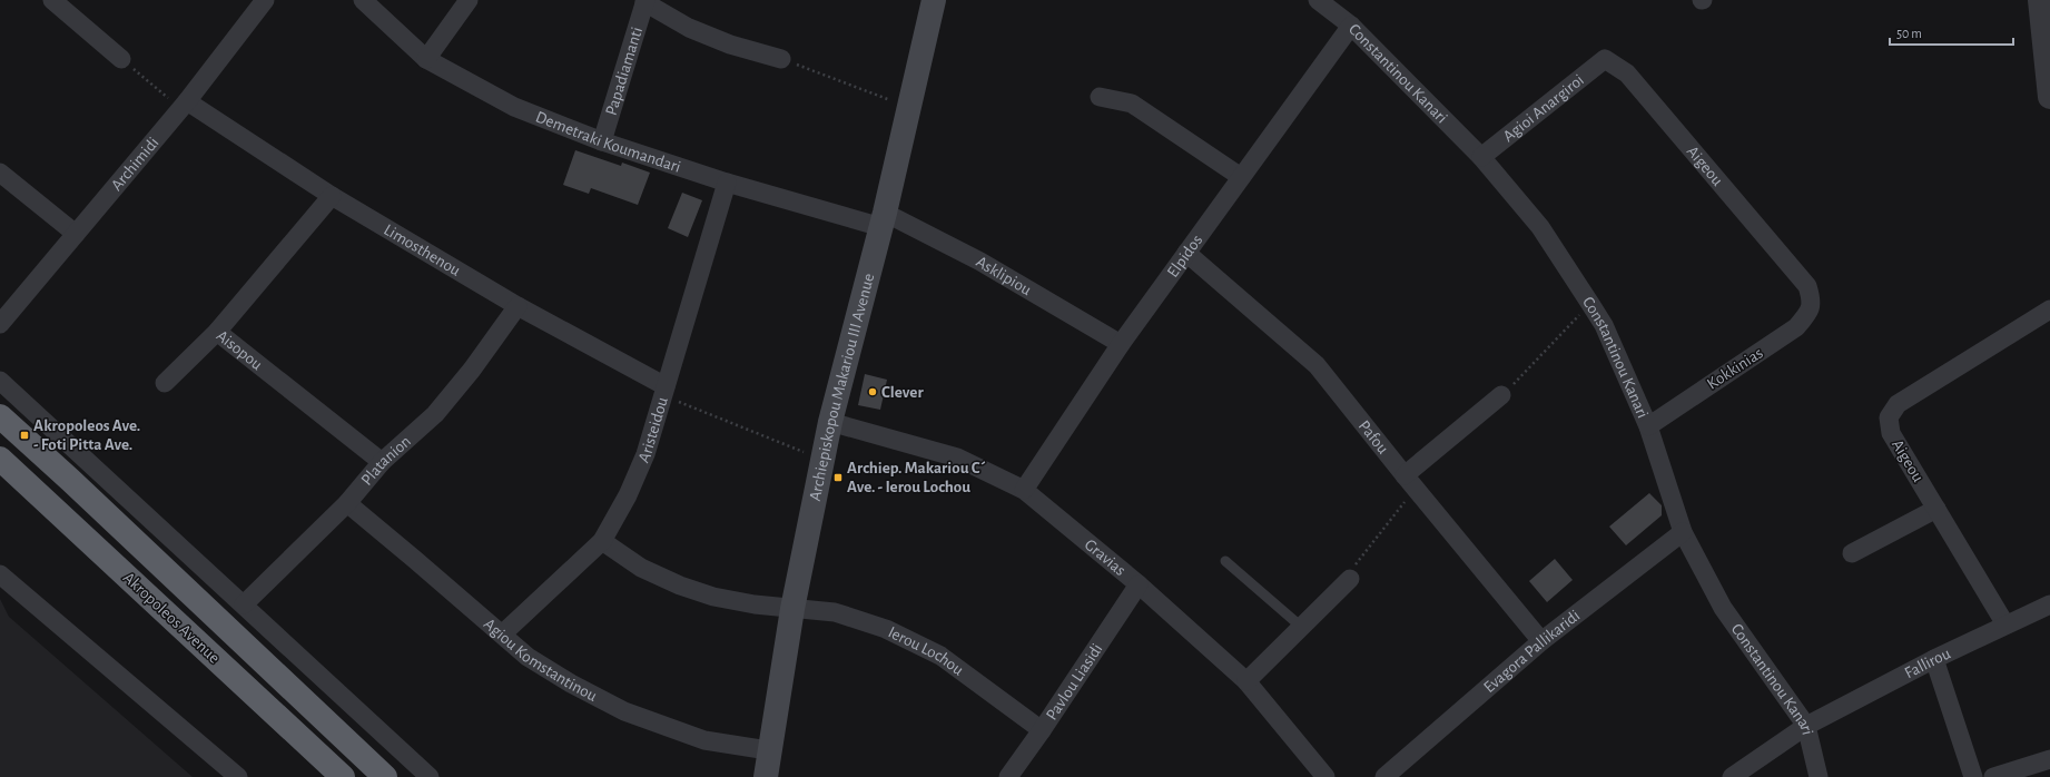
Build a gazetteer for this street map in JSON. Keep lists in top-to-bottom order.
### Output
{
  "streets": {
    "highway": ["Akropoleos Avenue"],
    "main road": ["Archiepiskopou Makariou III Avenue"],
    "street": [
      "Papadiamanti",
      "Constantinou Kanari",
      "Agioi Anargiroi",
      "Demetraki Koumandari",
      "Archimidi",
      "Aigeou",
      "Limosthenou",
      "Elpidos",
      "Asklipiou",
      "Aisopou",
      "Kokkinias",
      "Aristeidou",
      "Pafou",
      "Platanion",
      "Gravias",
      "Evagora Pallikaridi",
      "Ierou Lochou",
      "Agiou Komstantinou",
      "Fallirou",
      "Pavlou Liasidi"
    ]
  },
  "crossings": [
    ["Papadiamanti", "Demetraki Koumandari"],
    ["Constantinou Kanari", "Agioi Anargiroi"],
    ["Constantinou Kanari", "Elpidos"],
    ["Constantinou Kanari", "Kokkinias"],
    ["Constantinou Kanari", "Evagora Pallikaridi"],
    ["Constantinou Kanari", "Fallirou"],
    ["Agioi Anargiroi", "Aigeou"],
    ["Demetraki Koumandari", "Asklipiou"],
    ["Demetraki Koumandari", "Archiepiskopou Makariou III Avenue"],
    ["Demetraki Koumandari", "Aristeidou"],
    ["Archimidi", "Limosthenou"],
    ["Aigeou", "Kokkinias"],
    ["Aigeou", "Fallirou"],
    ["Limosthenou", "Aisopou"],
    ["Limosthenou", "Aristeidou"],
    ["Limosthenou", "Platanion"],
    ["Elpidos", "Asklipiou"],
    ["Elpidos", "Pafou"],
    ["Elpidos", "Gravias"],
    ["Asklipiou", "Archiepiskopou Makariou III Avenue"],
    ["Aisopou", "Platanion"],
    ["Archiepiskopou Makariou III Avenue", "Gravias"],
    ["Archiepiskopou Makariou III Avenue", "Ierou Lochou"],
    ["Archiepiskopou Makariou III Avenue", "Agiou Komstantinou"],
    ["Aristeidou", "Ierou Lochou"],
    ["Aristeidou", "Agiou Komstantinou"],
    ["Pafou", "Evagora Pallikaridi"],
    ["Platanion", "Agiou Komstantinou"],
    ["Gravias", "Pavlou Liasidi"],
    ["Ierou Lochou", "Pavlou Liasidi"]
  ],
  "places": {
    "other": ["Clever"],
    "transit": ["Akropoleos Ave. - Foti Pitta Ave.", "Archiep. Makariou C´ Ave. - Ierou Lochou"]
  },
  "scale_bar": "50 m"
}
